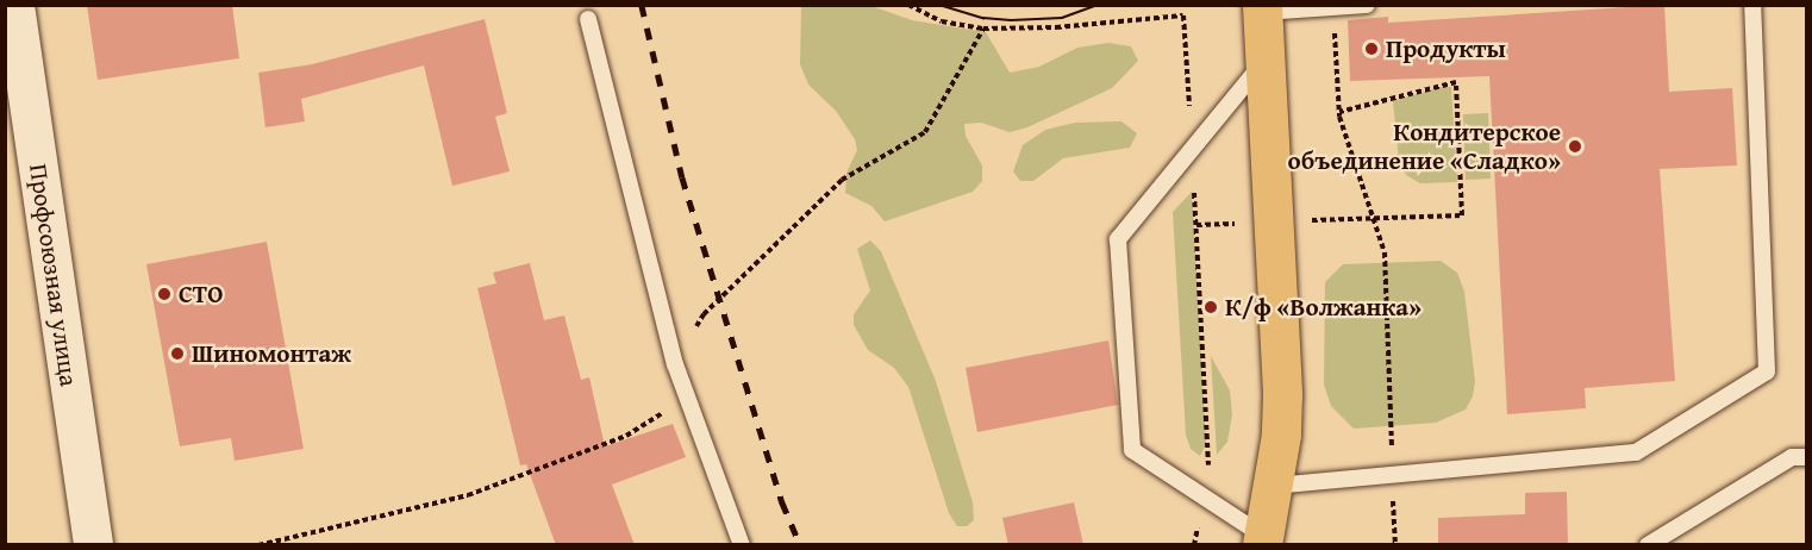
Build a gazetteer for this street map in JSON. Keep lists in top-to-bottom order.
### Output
{
  "streets": {
    "street": ["Профсоюзная улица"]
  },
  "places": [
    "Продукты",
    "Кондитерское объединение «Сладко»",
    "СТО",
    "К/ф «Волжанка»",
    "Шиномонтаж"
  ]
}
